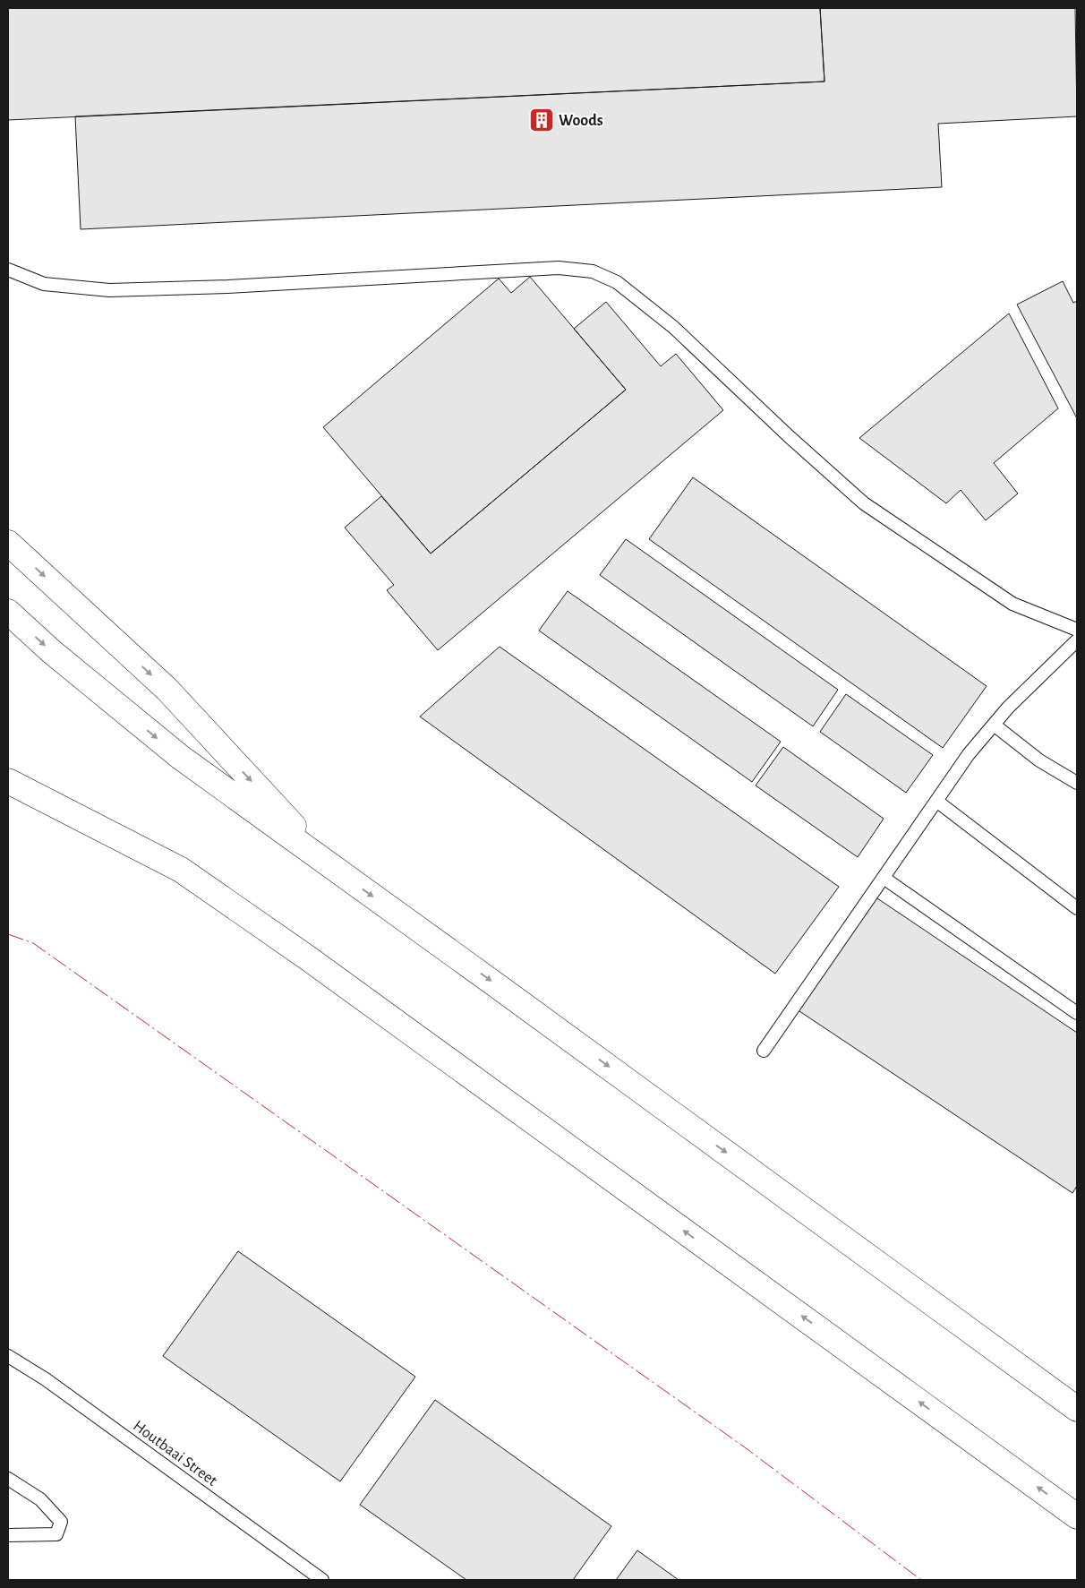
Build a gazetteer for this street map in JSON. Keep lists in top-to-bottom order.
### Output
{
  "streets": {
    "lane": ["Houtbaai Street"]
  },
  "places": {
    "building": ["Woods"]
  }
}
